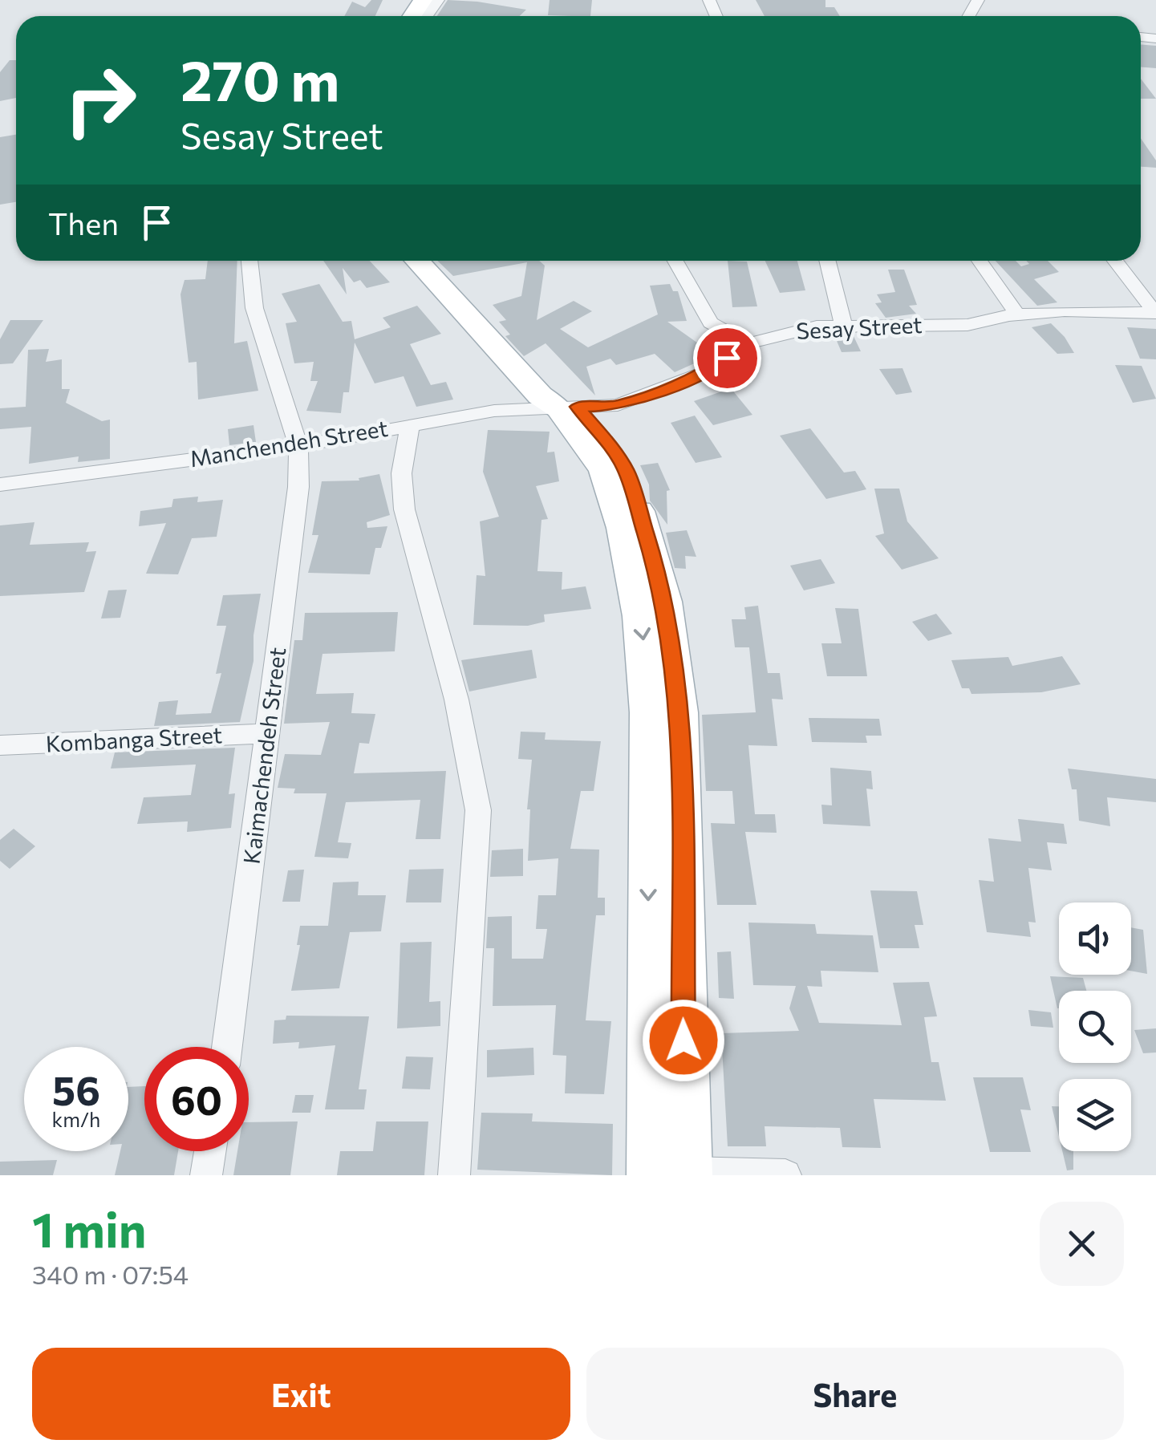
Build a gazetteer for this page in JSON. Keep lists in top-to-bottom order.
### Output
{
  "streets": {
    "street": [
      "Sesay Street",
      "Manchendeh Street",
      "Kombanga Street",
      "Kaimachendeh Street"
    ]
  },
  "crossings": [
    ["Sesay Street", "Manchendeh Street"],
    ["Manchendeh Street", "Kaimachendeh Street"],
    ["Kombanga Street", "Kaimachendeh Street"]
  ],
  "page": {
    "turn": ["270 m", "Sesay Street"],
    "then": "Then",
    "speed": "56 km/h",
    "limit": "60",
    "heading": ["1 min", "340 m · 07:54"],
    "buttons": ["Exit", "Share"]
  }
}
